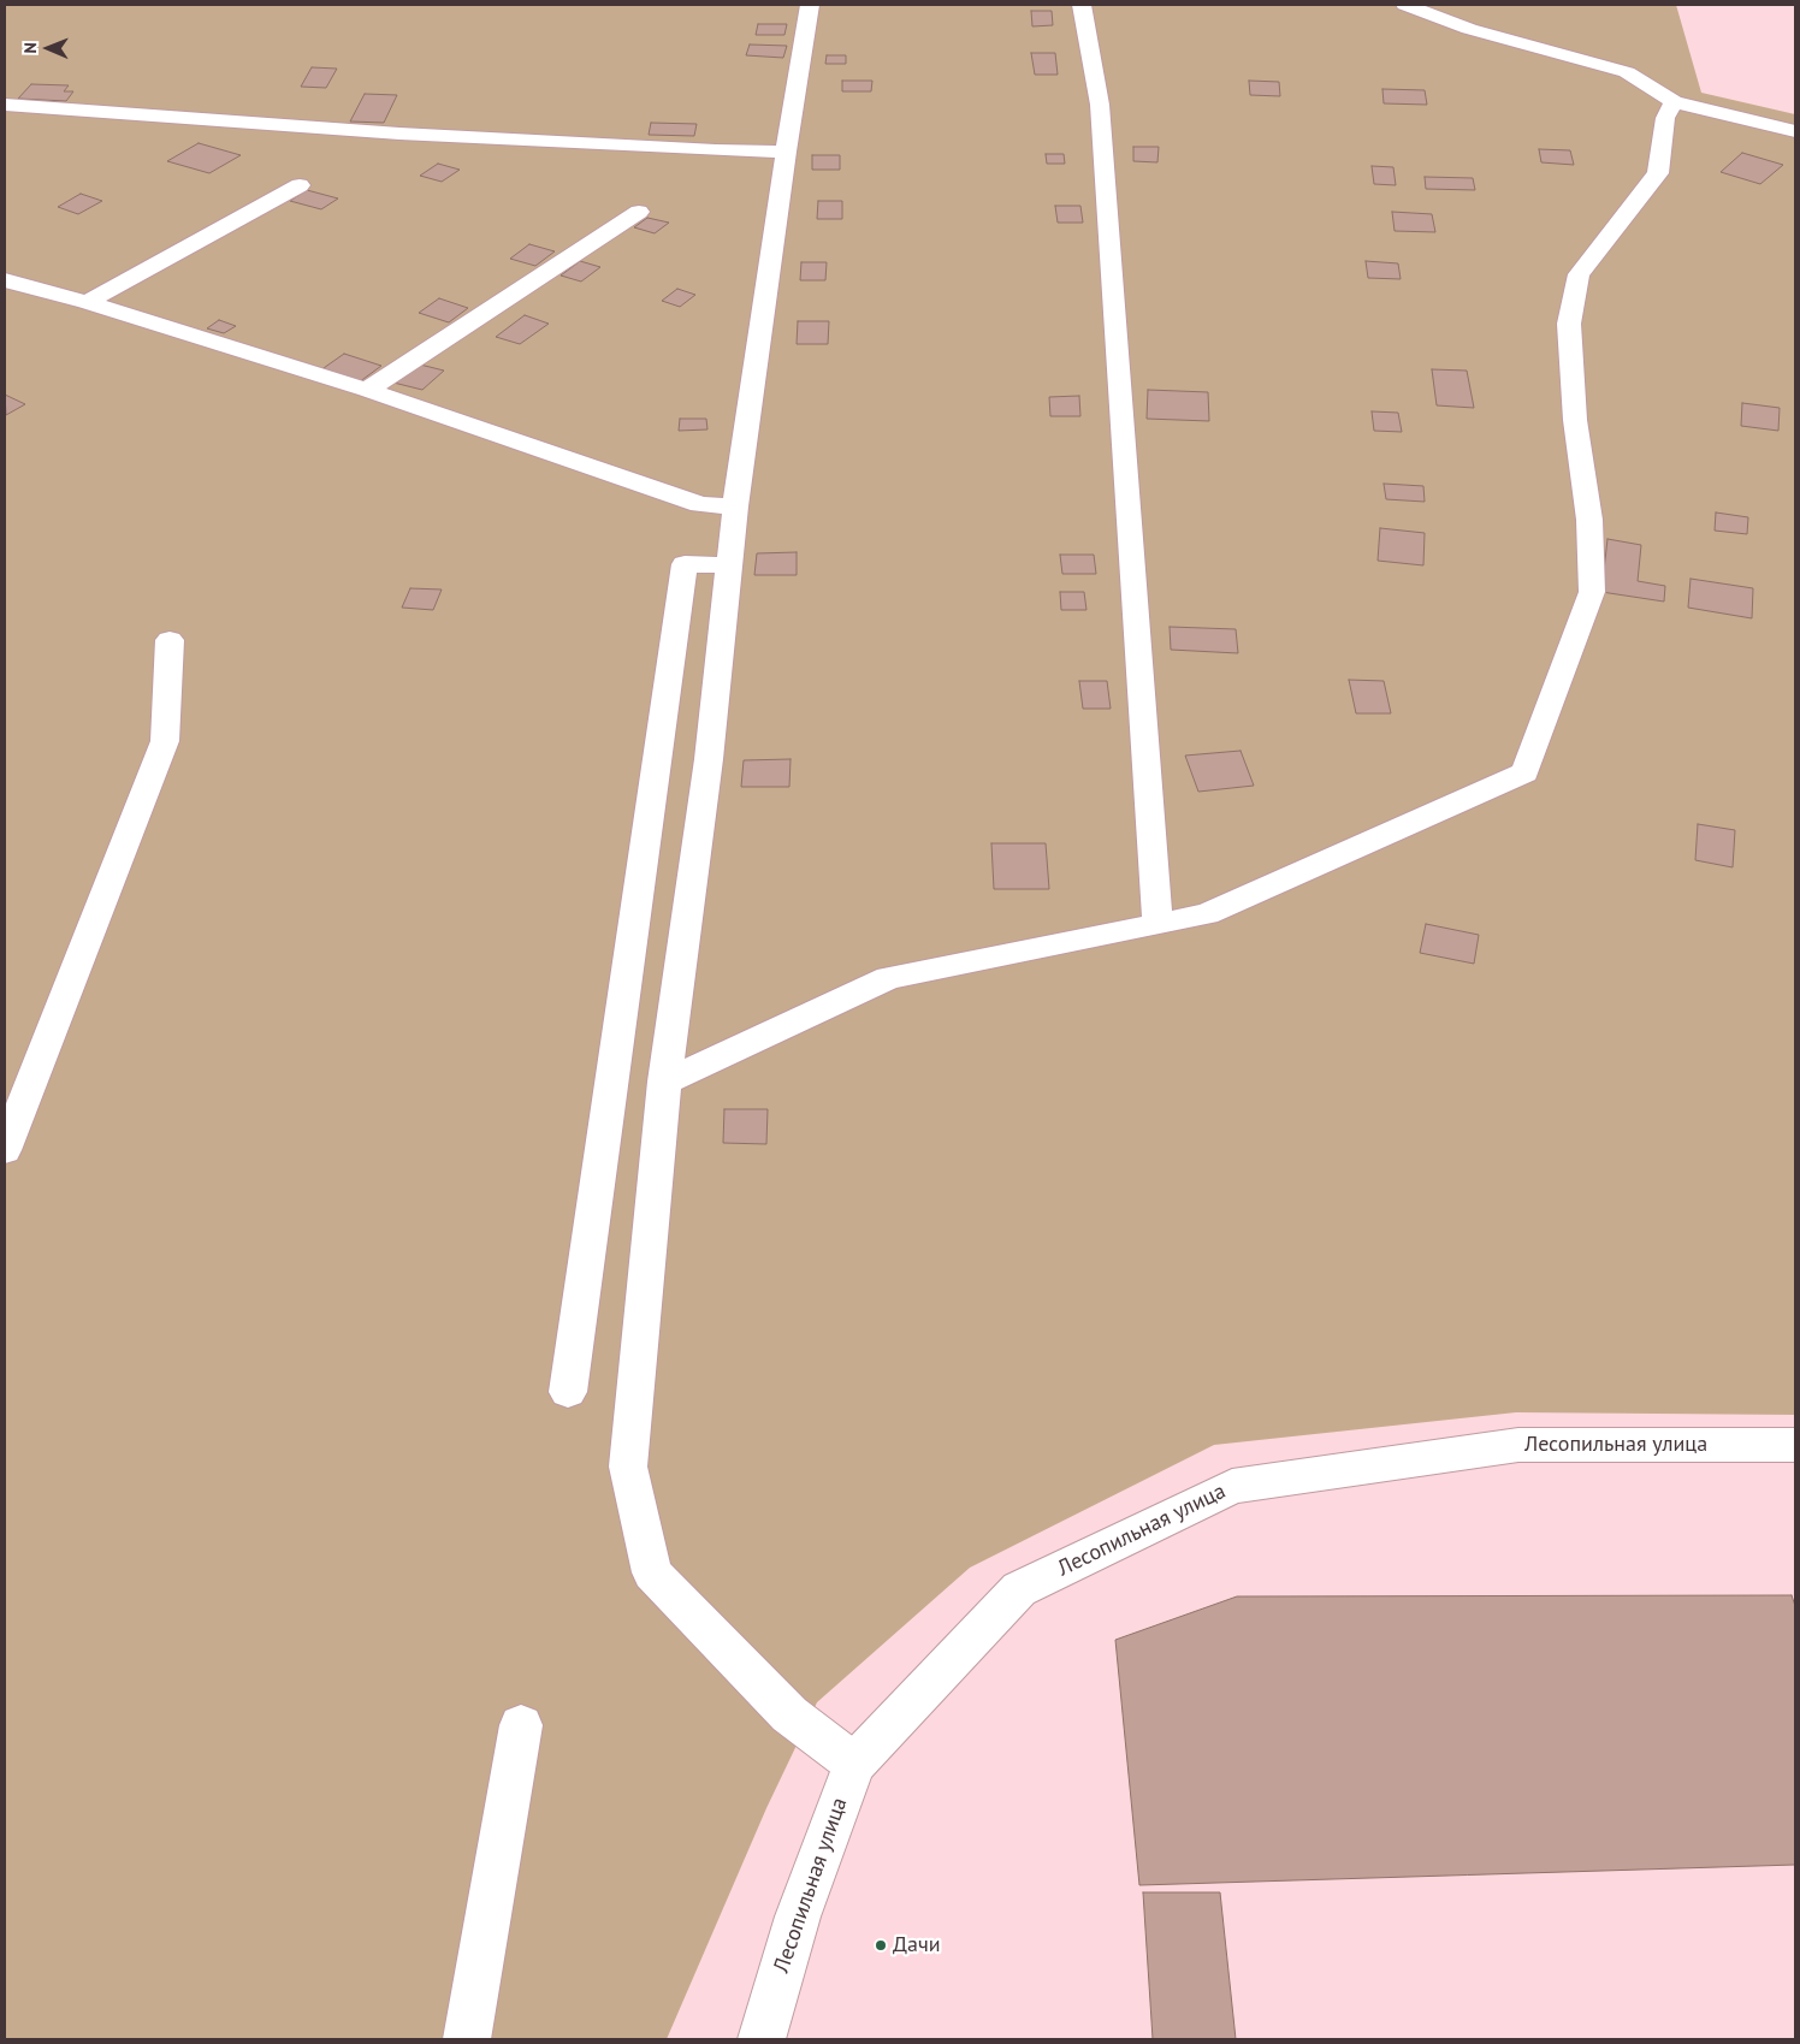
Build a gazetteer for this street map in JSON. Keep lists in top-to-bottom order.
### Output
{
  "streets": {
    "street": ["Лесопильная улица"]
  },
  "places": ["Дачи"],
  "north": "left"
}
